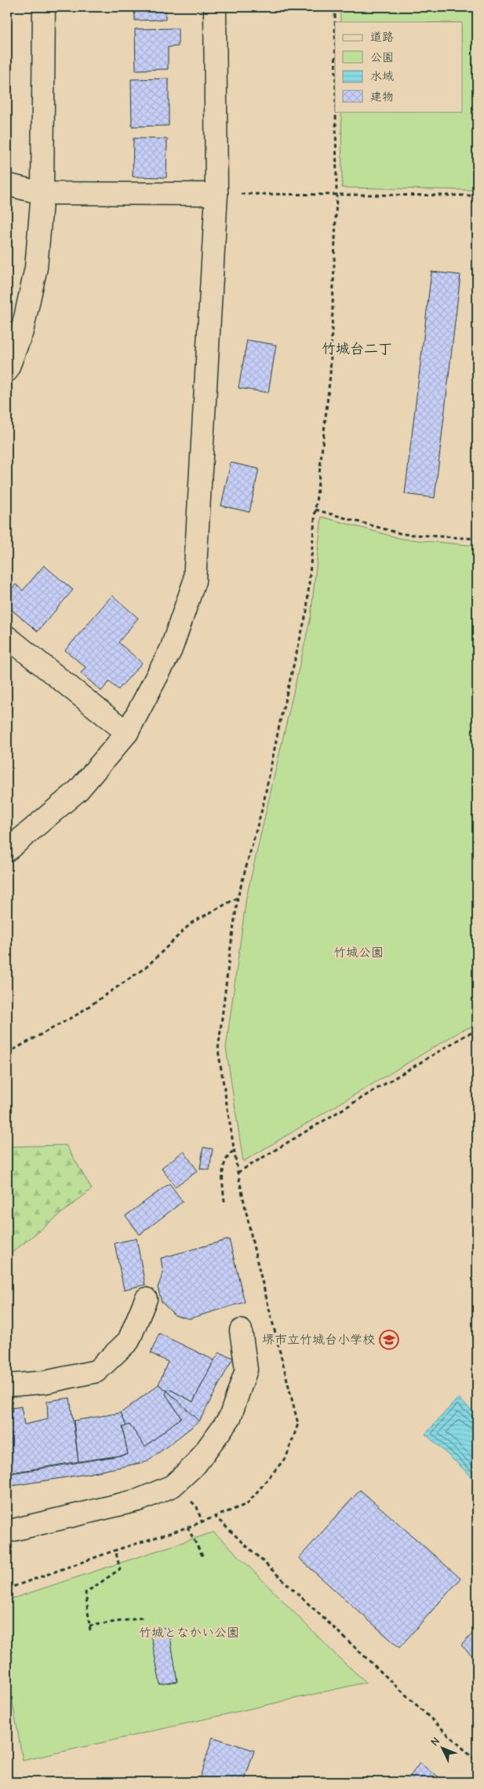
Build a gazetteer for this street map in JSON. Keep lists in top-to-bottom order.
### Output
{
  "districts": ["竹城台二丁"],
  "parks": ["竹城公園", "竹城となかい公園"],
  "places": {
    "school or university": ["堺市立竹城台小学校"]
  },
  "legend": [
    "道路",
    "公園",
    "水域",
    "建物"
  ],
  "north": "top left"
}
